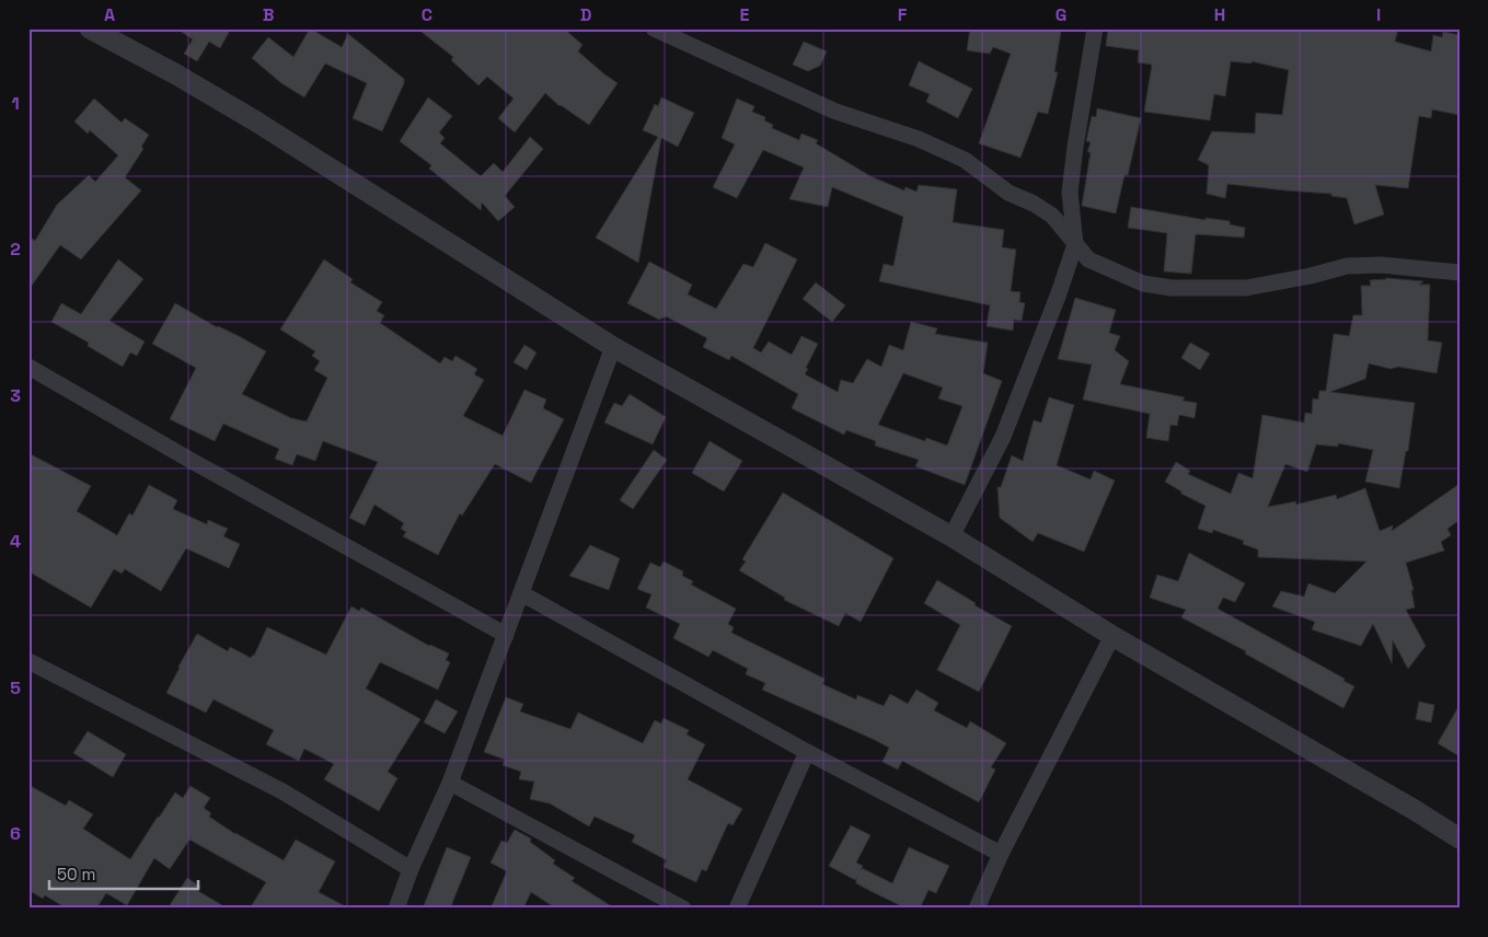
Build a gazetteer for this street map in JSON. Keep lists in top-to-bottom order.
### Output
{
  "scale_bar": "50 m",
  "grid": {
    "columns": [
      "A",
      "B",
      "C",
      "D",
      "E",
      "F",
      "G",
      "H",
      "I"
    ],
    "rows": [
      "1",
      "2",
      "3",
      "4",
      "5",
      "6"
    ]
  }
}
